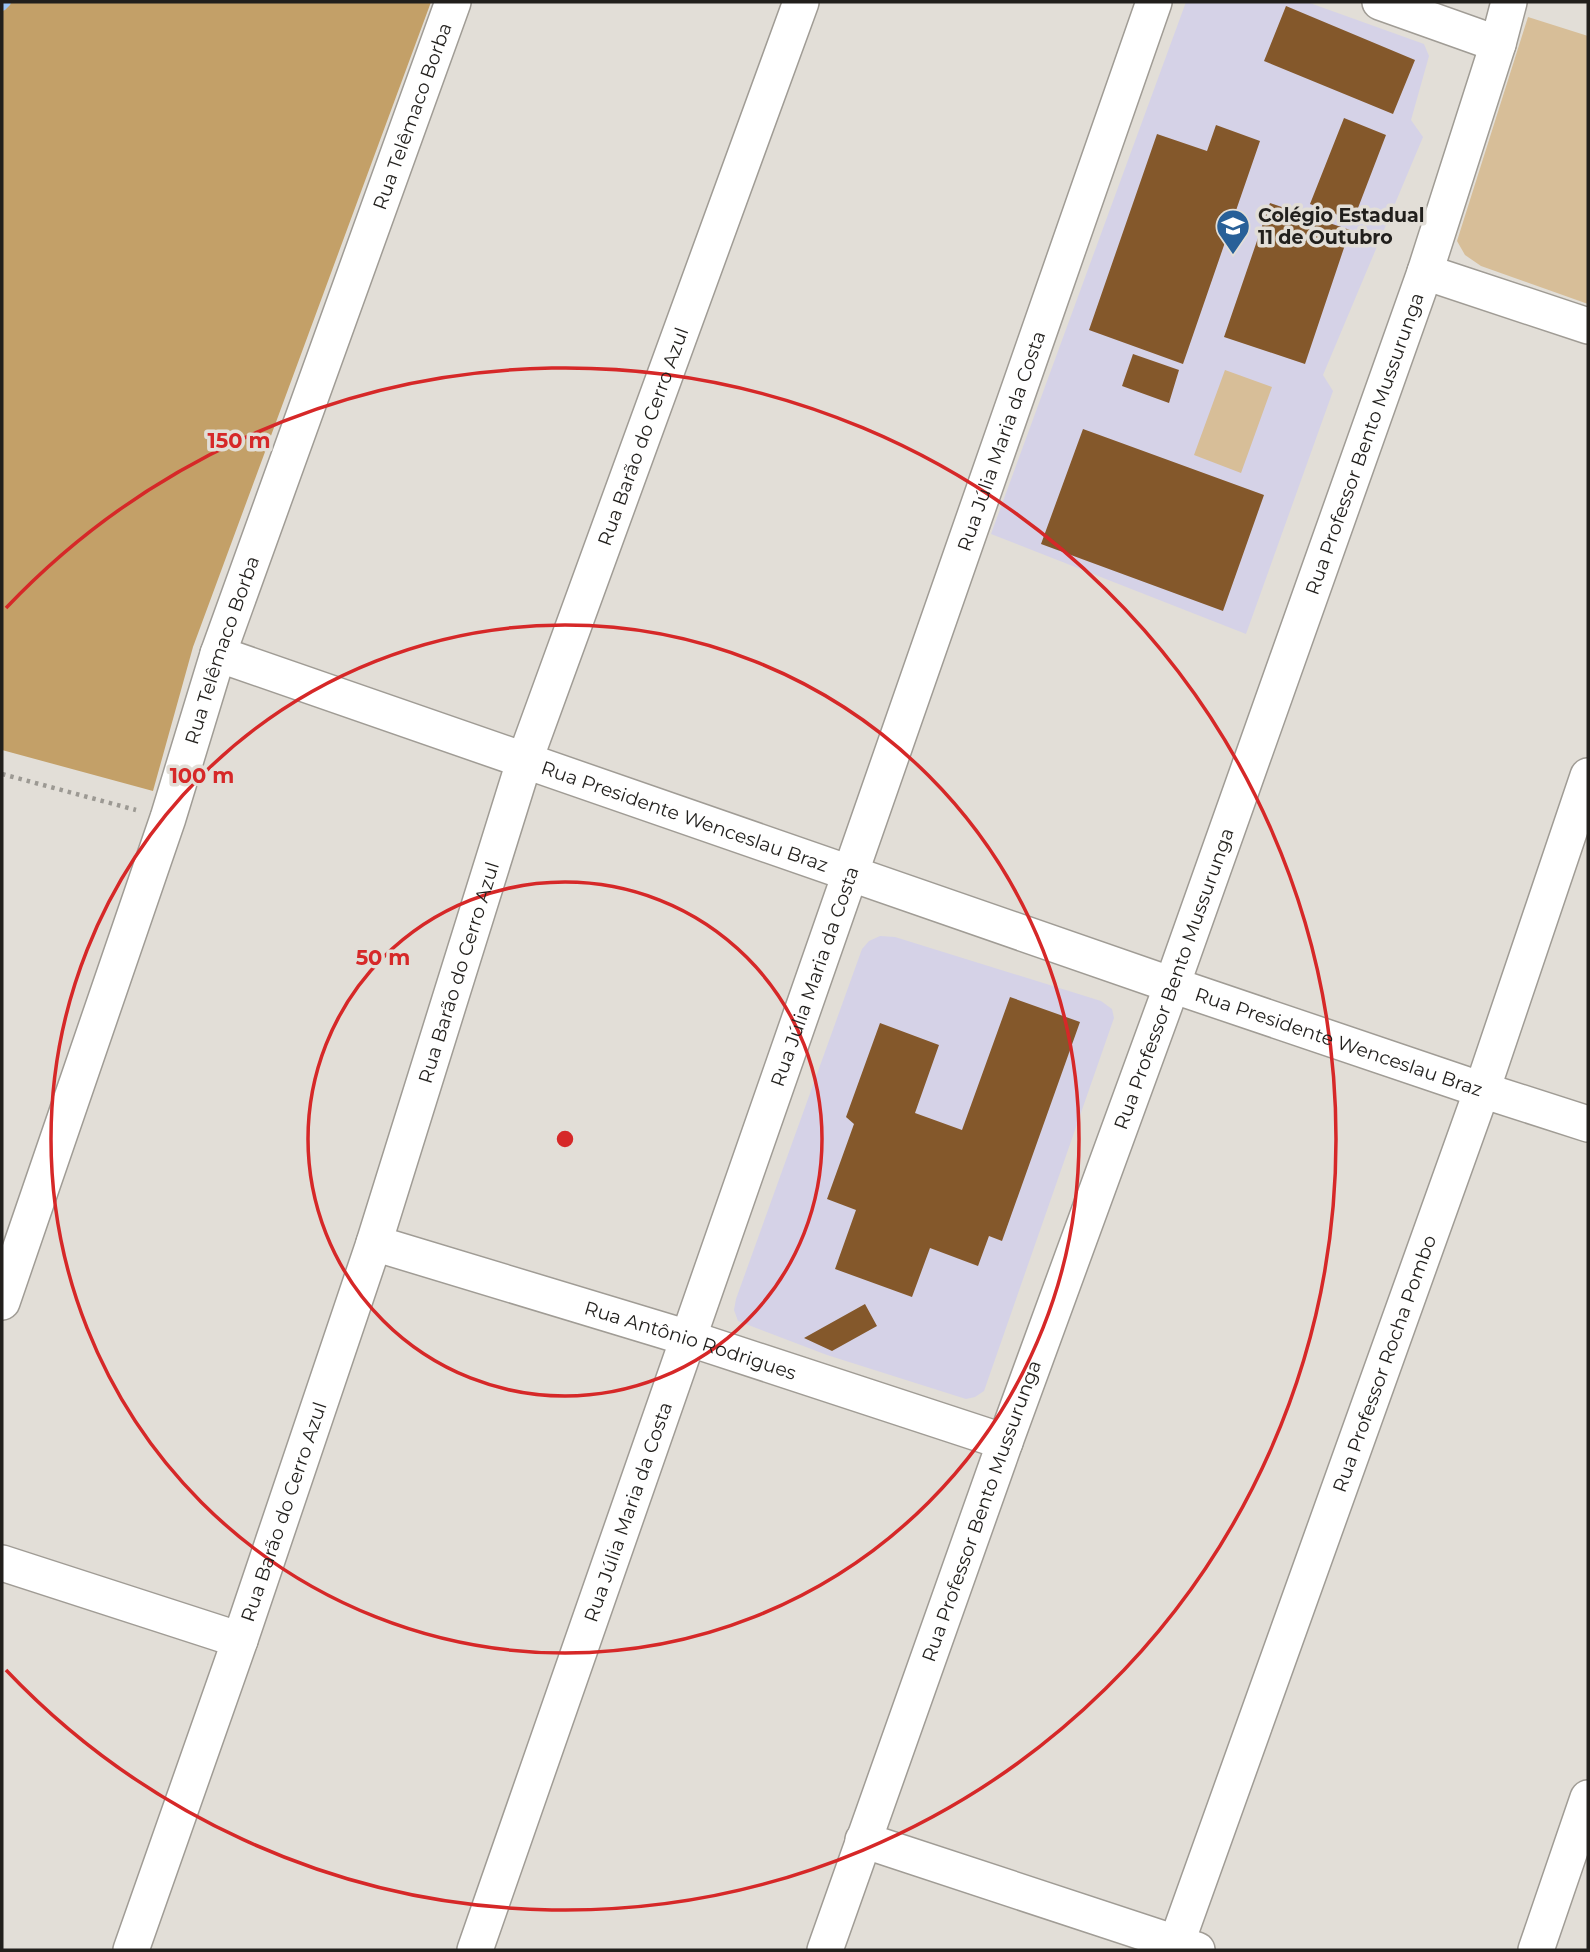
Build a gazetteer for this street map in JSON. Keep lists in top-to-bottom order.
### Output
{
  "streets": {
    "street": [
      "Rua Telêmaco Borba",
      "Rua Barão do Cerro Azul",
      "Rua Júlia Maria da Costa",
      "Rua Professor Bento Mussurunga",
      "Rua Presidente Wenceslau Braz",
      "Rua Antônio Rodrigues",
      "Rua Professor Rocha Pombo"
    ]
  },
  "crossings": [
    ["Rua Telêmaco Borba", "Rua Presidente Wenceslau Braz"],
    ["Rua Barão do Cerro Azul", "Rua Presidente Wenceslau Braz"],
    ["Rua Barão do Cerro Azul", "Rua Antônio Rodrigues"],
    ["Rua Júlia Maria da Costa", "Rua Presidente Wenceslau Braz"],
    ["Rua Júlia Maria da Costa", "Rua Antônio Rodrigues"],
    ["Rua Professor Bento Mussurunga", "Rua Presidente Wenceslau Braz"],
    ["Rua Professor Bento Mussurunga", "Rua Antônio Rodrigues"],
    ["Rua Presidente Wenceslau Braz", "Rua Professor Rocha Pombo"]
  ],
  "places": {
    "school or university": ["Colégio Estadual 11 de Outubro"]
  },
  "rings": ["150 m", "100 m", "50 m"]
}
